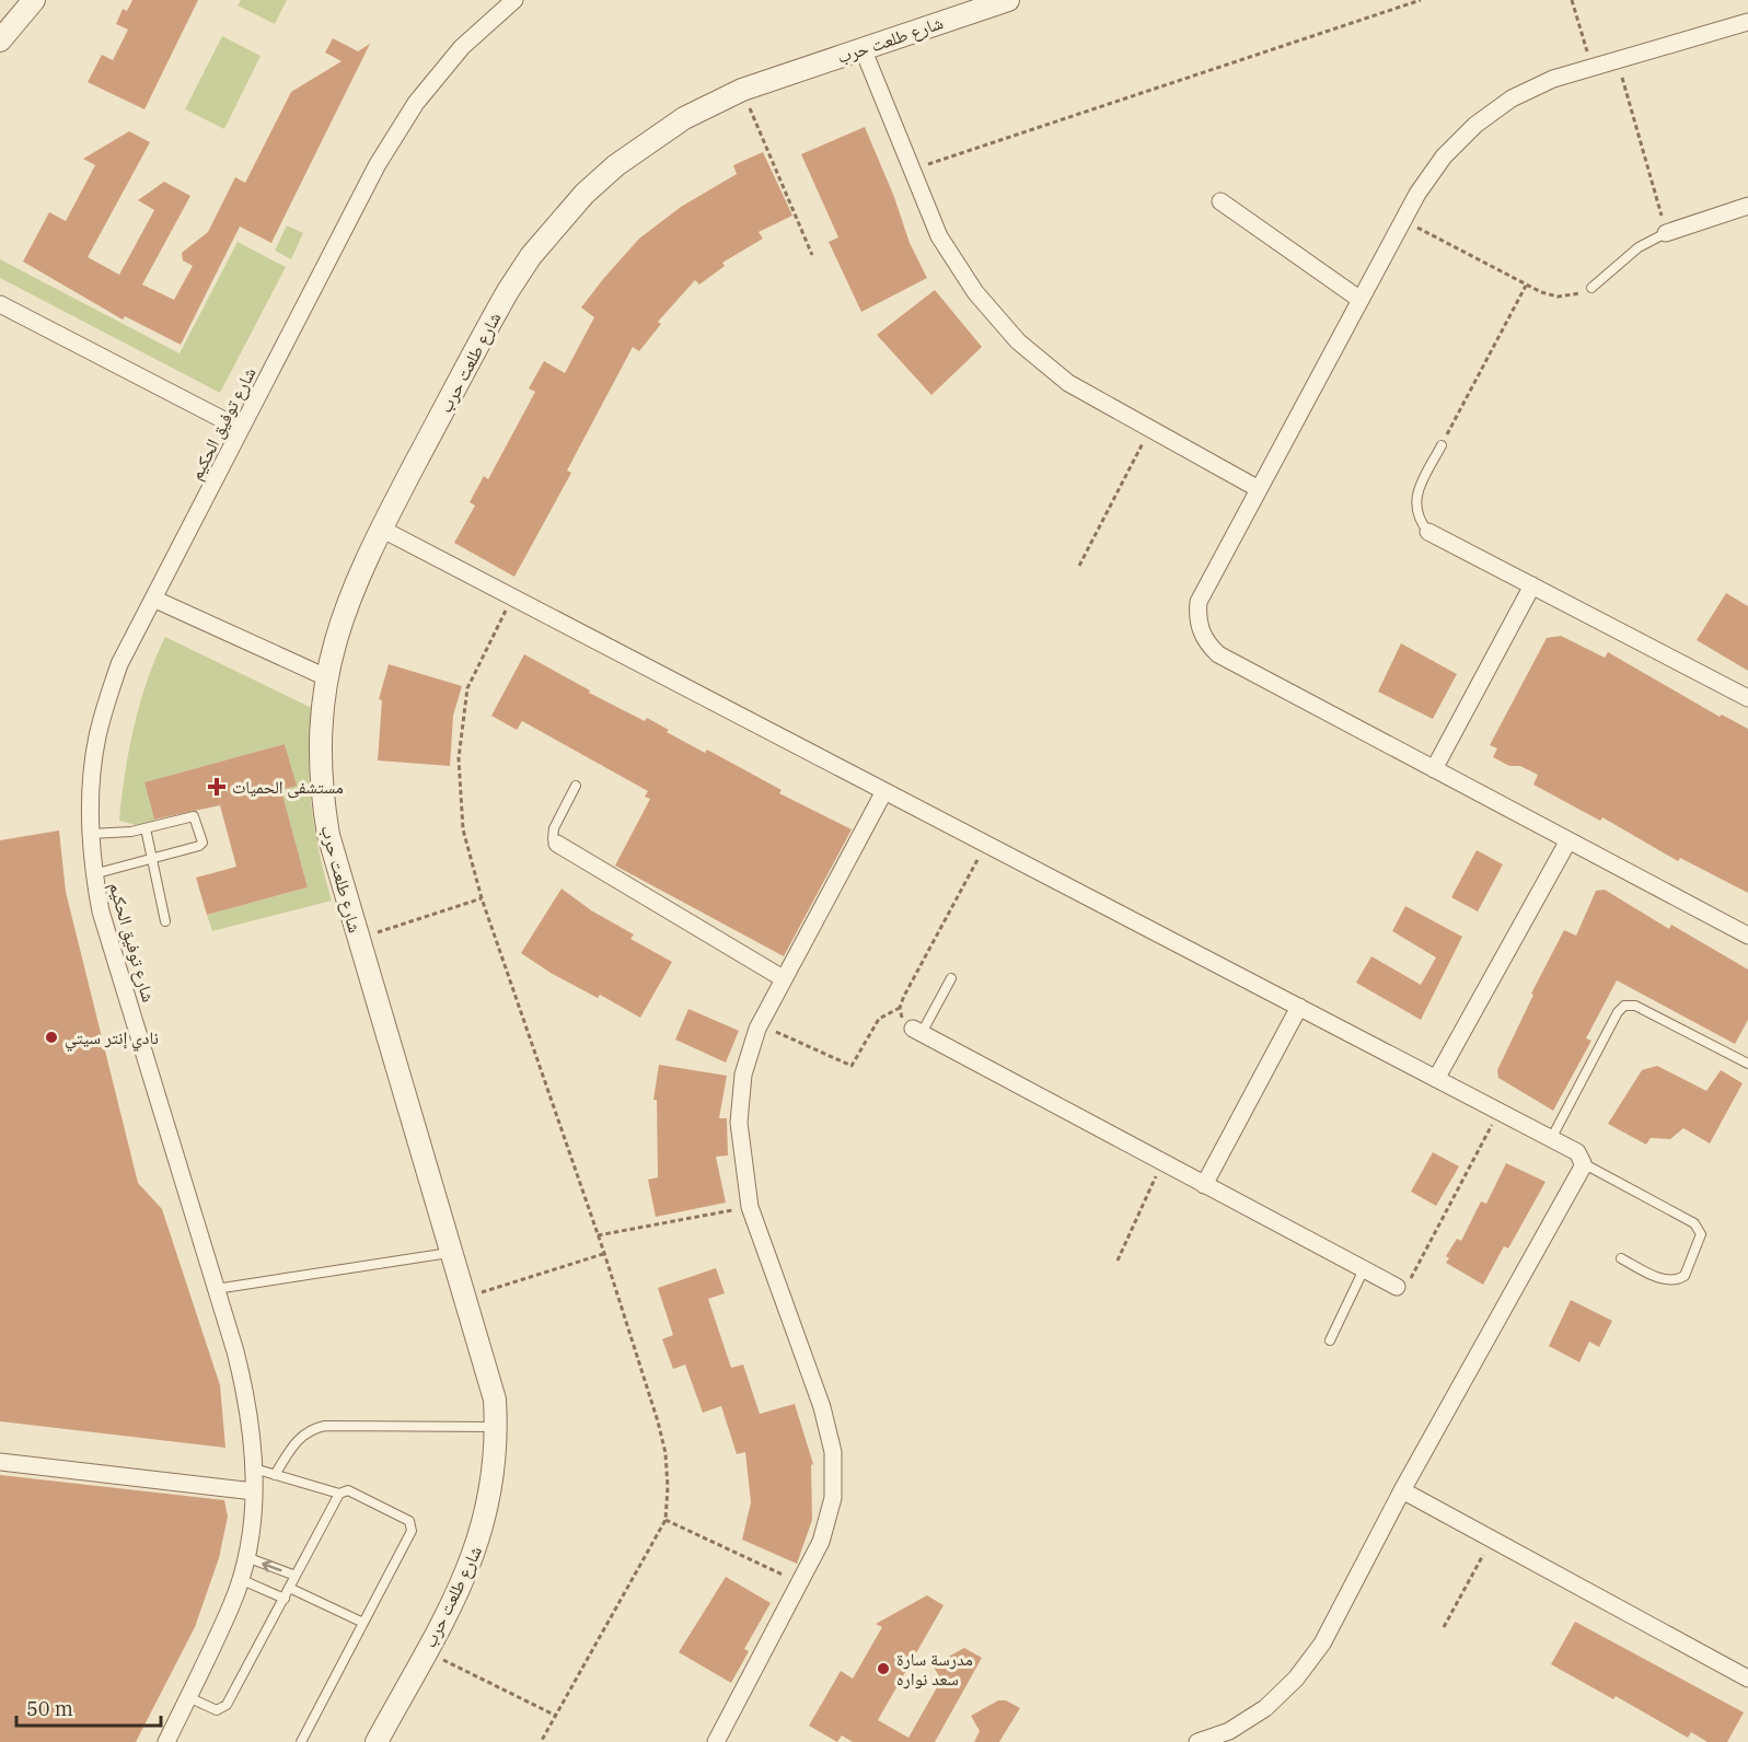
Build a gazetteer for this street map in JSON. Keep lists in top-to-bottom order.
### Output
{
  "streets": {
    "street": ["شارع طلعت حرب", "شارع توفيق الحكيم"]
  },
  "places": {
    "health": ["مستشفى الحميات"],
    "other": ["نادي إنتر سيتي", "مدرسة سارة سعد نواره"]
  },
  "scale_bar": "50 m"
}
